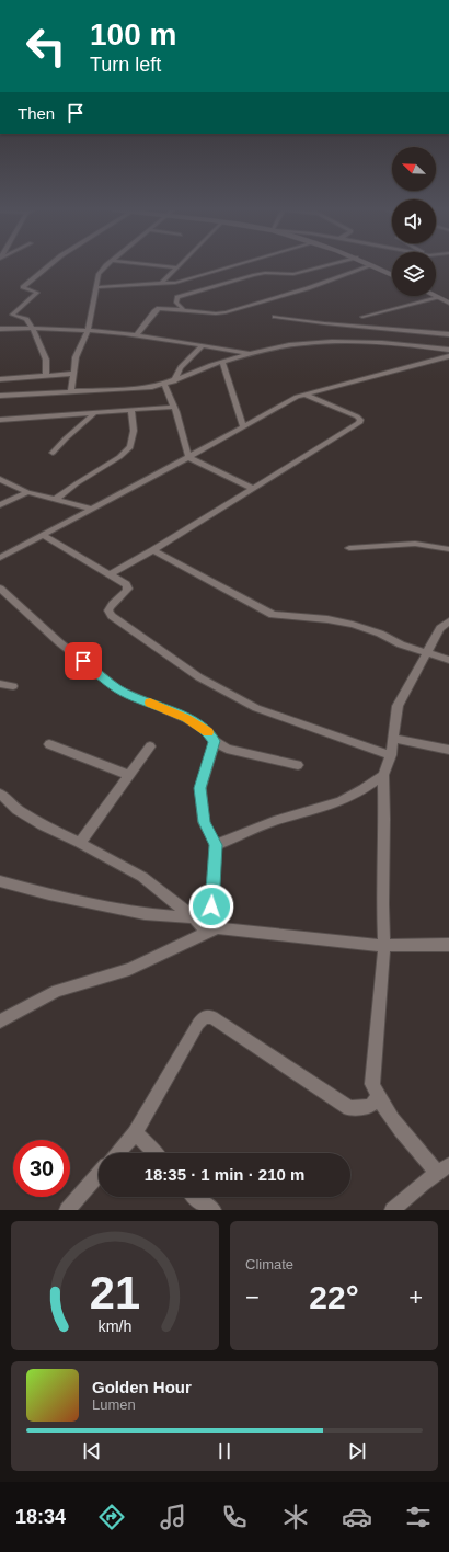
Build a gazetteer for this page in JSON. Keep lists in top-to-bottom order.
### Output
{
  "north": "top left",
  "page": {
    "turn": ["100 m", "Turn left"],
    "then": "Then",
    "limit": "30",
    "trip": "18:35 · 1 min · 210 m",
    "tile": "Climate",
    "heat": ["−", "22°", "+"],
    "song": ["Golden Hour", "Lumen"],
    "tabs": "18:34",
    "gauge": ["21", "km/h"]
  }
}
